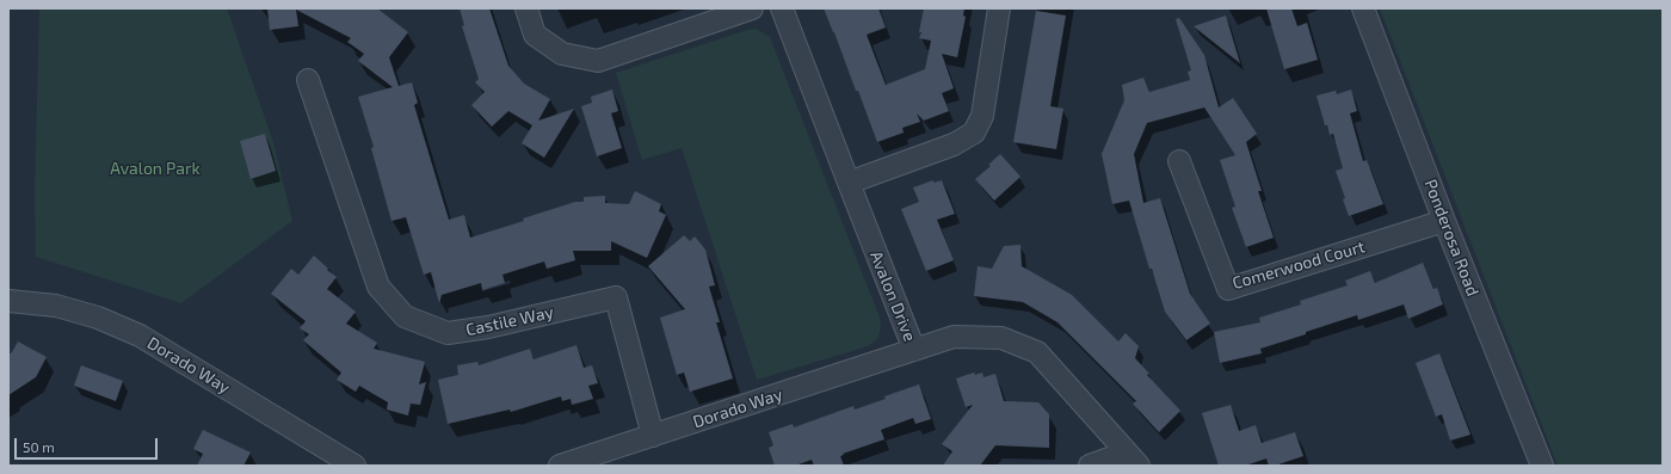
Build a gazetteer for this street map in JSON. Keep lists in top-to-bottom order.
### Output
{
  "streets": {
    "street": [
      "Ponderosa Road",
      "Comerwood Court",
      "Avalon Drive",
      "Castile Way",
      "Dorado Way"
    ]
  },
  "crossings": [
    ["Ponderosa Road", "Comerwood Court"],
    ["Avalon Drive", "Dorado Way"],
    ["Castile Way", "Dorado Way"]
  ],
  "parks": ["Avalon Park"],
  "scale_bar": "50 m"
}
